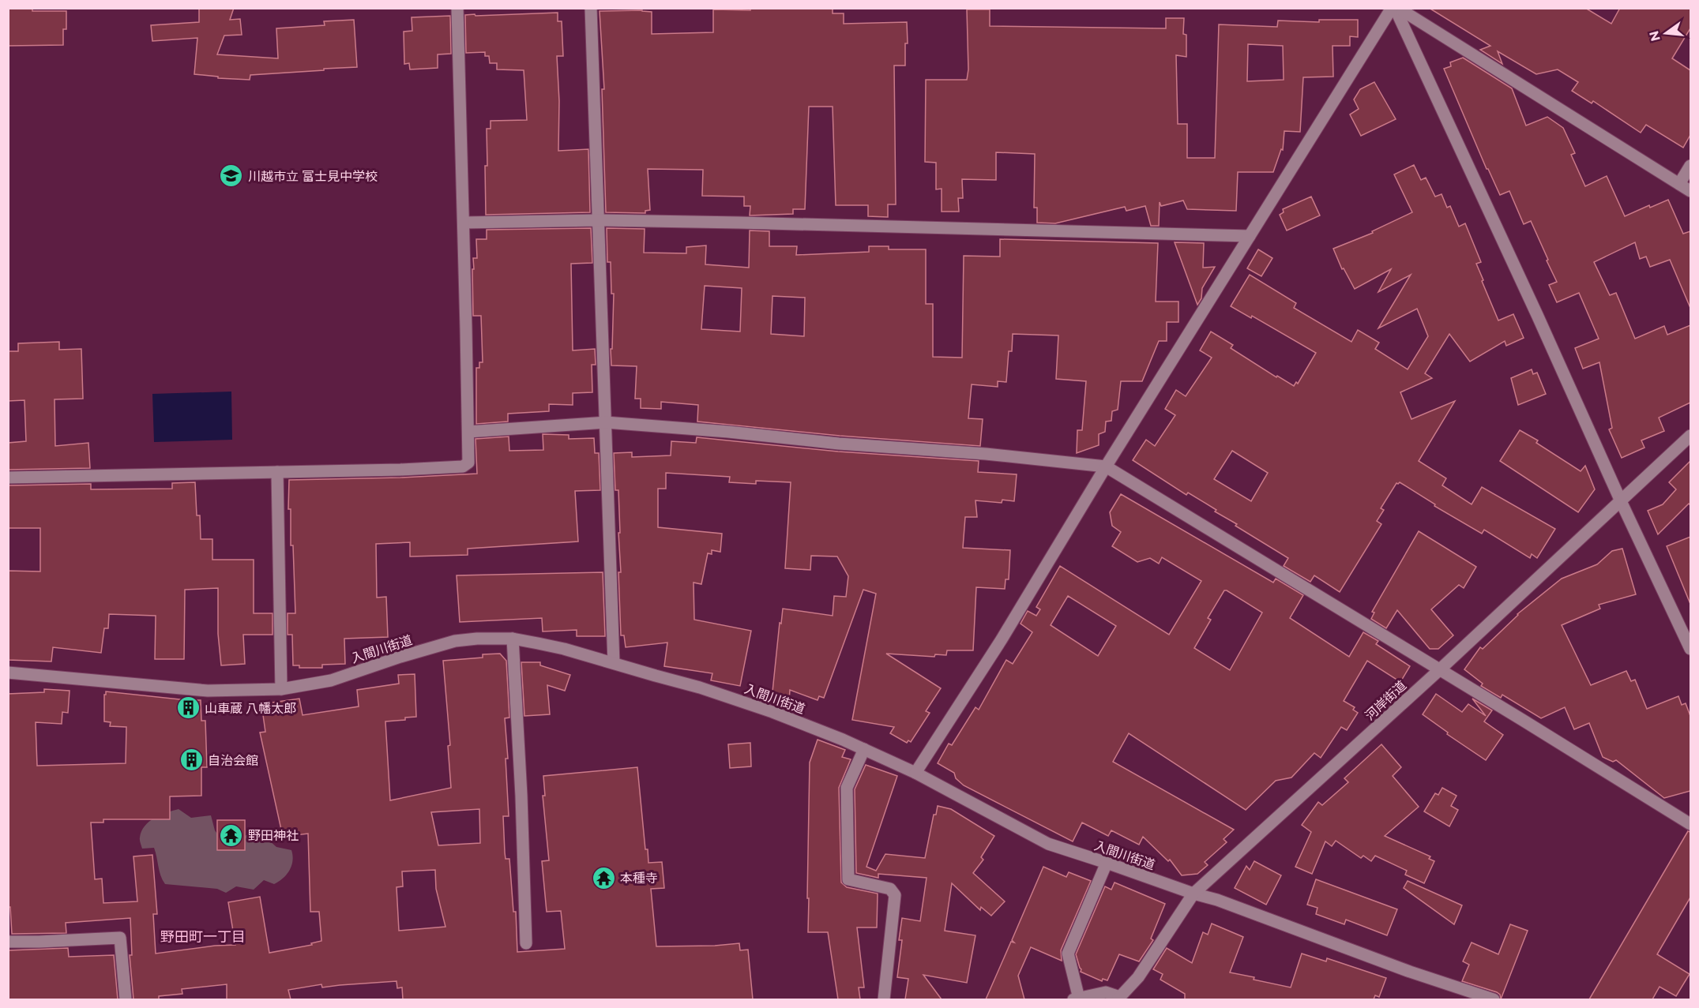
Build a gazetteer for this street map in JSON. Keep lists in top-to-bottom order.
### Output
{
  "streets": {
    "street": ["入間川街道", "河岸街道"]
  },
  "crossings": [
    ["入間川街道", "河岸街道"]
  ],
  "districts": ["野田町一丁目"],
  "places": {
    "school or university": ["川越市立 富士見中学校"],
    "building": ["山車蔵 八幡太郎", "自治会館"],
    "temple": ["野田神社", "本種寺"]
  },
  "north": "left"
}
